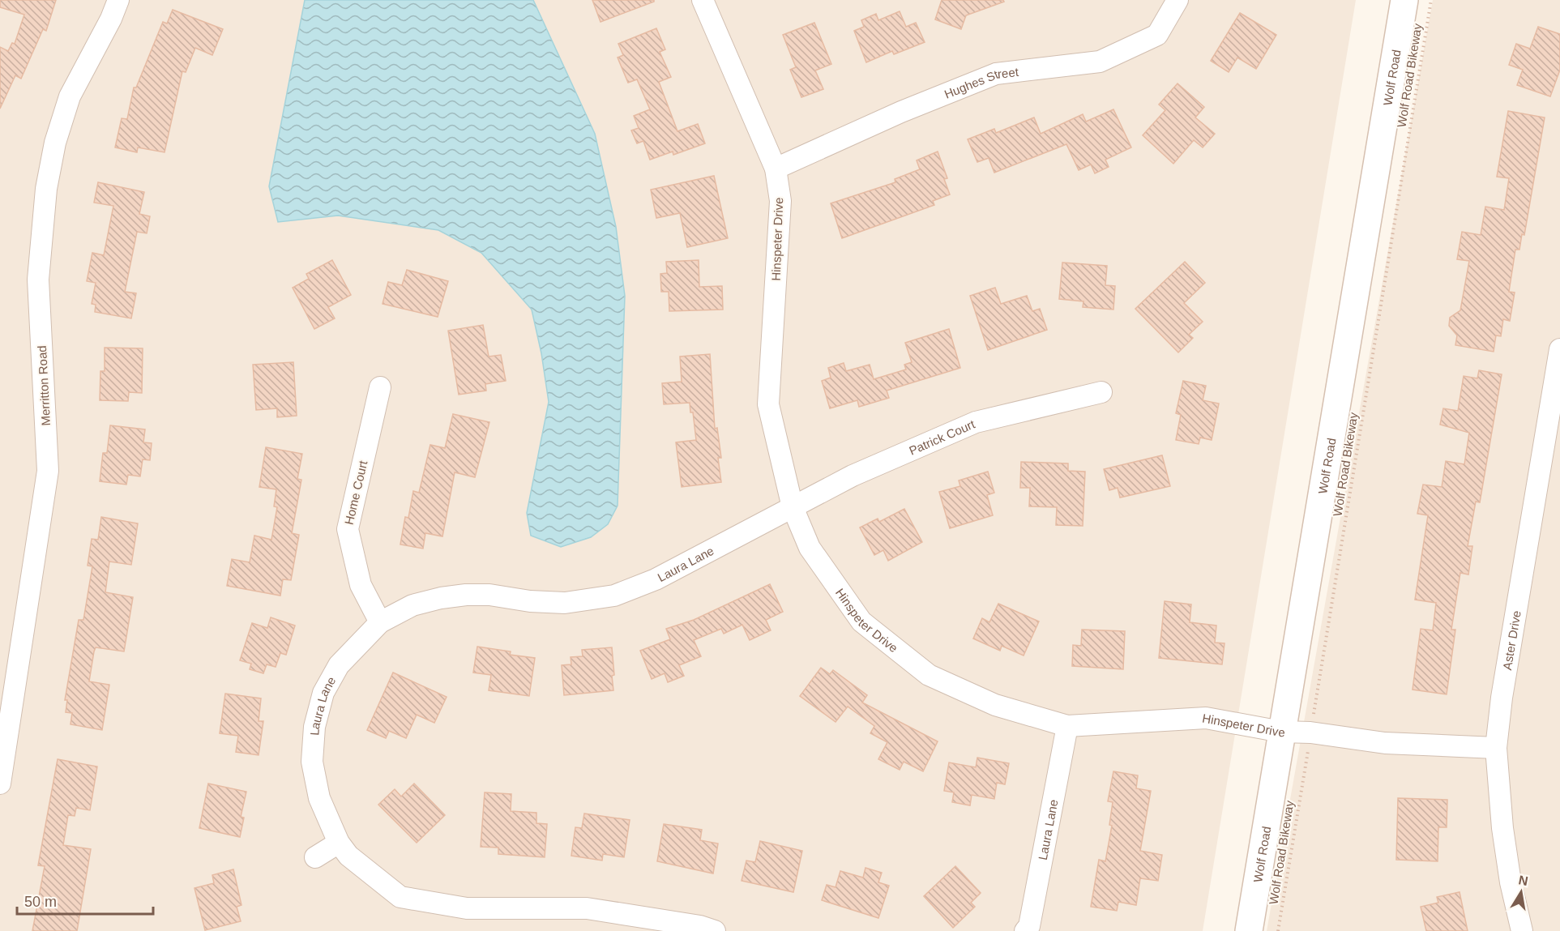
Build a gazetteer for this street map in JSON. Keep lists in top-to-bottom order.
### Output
{
  "streets": {
    "main road": ["Wolf Road"],
    "street": [
      "Hughes Street",
      "Hinspeter Drive",
      "Merritton Road",
      "Patrick Court",
      "Home Court",
      "Laura Lane",
      "Aster Drive"
    ],
    "path": ["Wolf Road Bikeway"]
  },
  "crossings": [
    ["Wolf Road Bikeway", "Hinspeter Drive"],
    ["Wolf Road", "Hinspeter Drive"],
    ["Hughes Street", "Hinspeter Drive"],
    ["Hinspeter Drive", "Patrick Court"],
    ["Hinspeter Drive", "Laura Lane"],
    ["Hinspeter Drive", "Aster Drive"],
    ["Patrick Court", "Laura Lane"],
    ["Home Court", "Laura Lane"]
  ],
  "scale_bar": "50 m",
  "north": "top"
}
